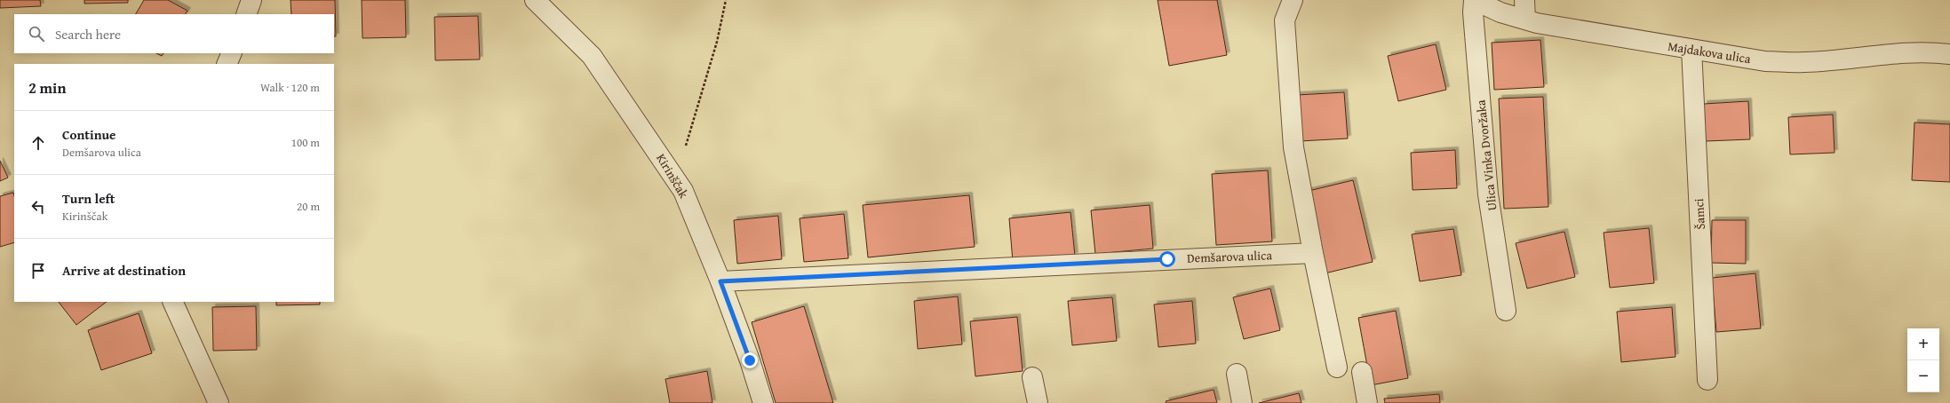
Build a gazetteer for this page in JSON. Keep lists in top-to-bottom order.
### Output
{
  "streets": {
    "street": [
      "Majdakova ulica",
      "Ulica Vinka Dvoržaka",
      "Kirinščak",
      "Šamci",
      "Demšarova ulica"
    ]
  },
  "crossings": [
    ["Majdakova ulica", "Ulica Vinka Dvoržaka"],
    ["Majdakova ulica", "Šamci"],
    ["Kirinščak", "Demšarova ulica"]
  ],
  "page": {
    "search": "Search here",
    "heading": ["2 min", "Walk · 120 m"],
    "list": [
      ["Continue", "Demšarova ulica", "100 m"],
      ["Turn left", "Kirinščak", "20 m"],
      "Arrive at destination"
    ],
    "map_buttons": ["+", "−"]
  }
}
